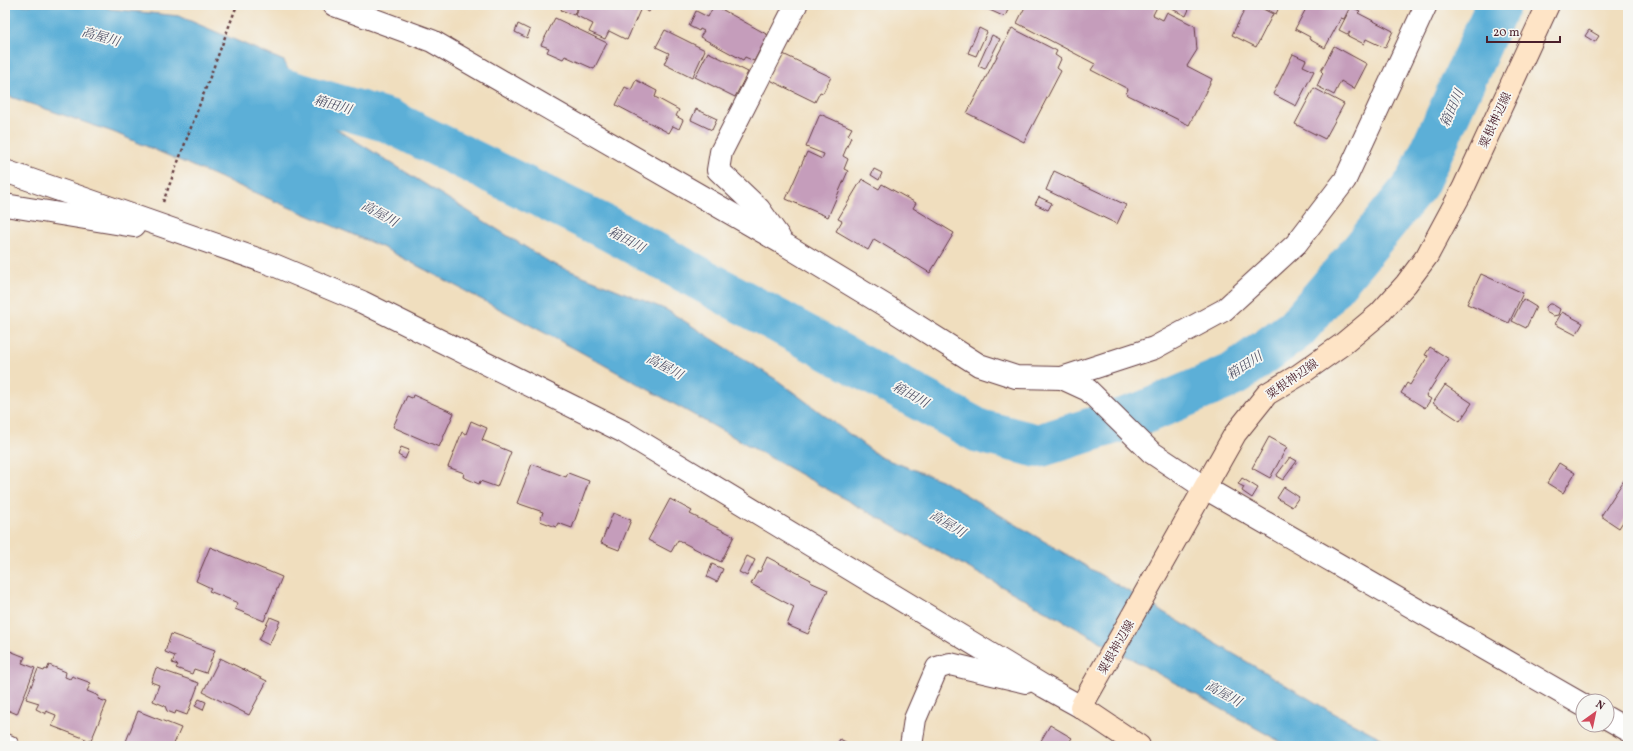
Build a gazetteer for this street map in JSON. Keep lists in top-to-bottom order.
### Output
{
  "streets": {
    "main road": ["粟根神辺線"]
  },
  "water": ["高屋川", "箱田川"],
  "scale_bar": "20 m",
  "north": "top right"
}
